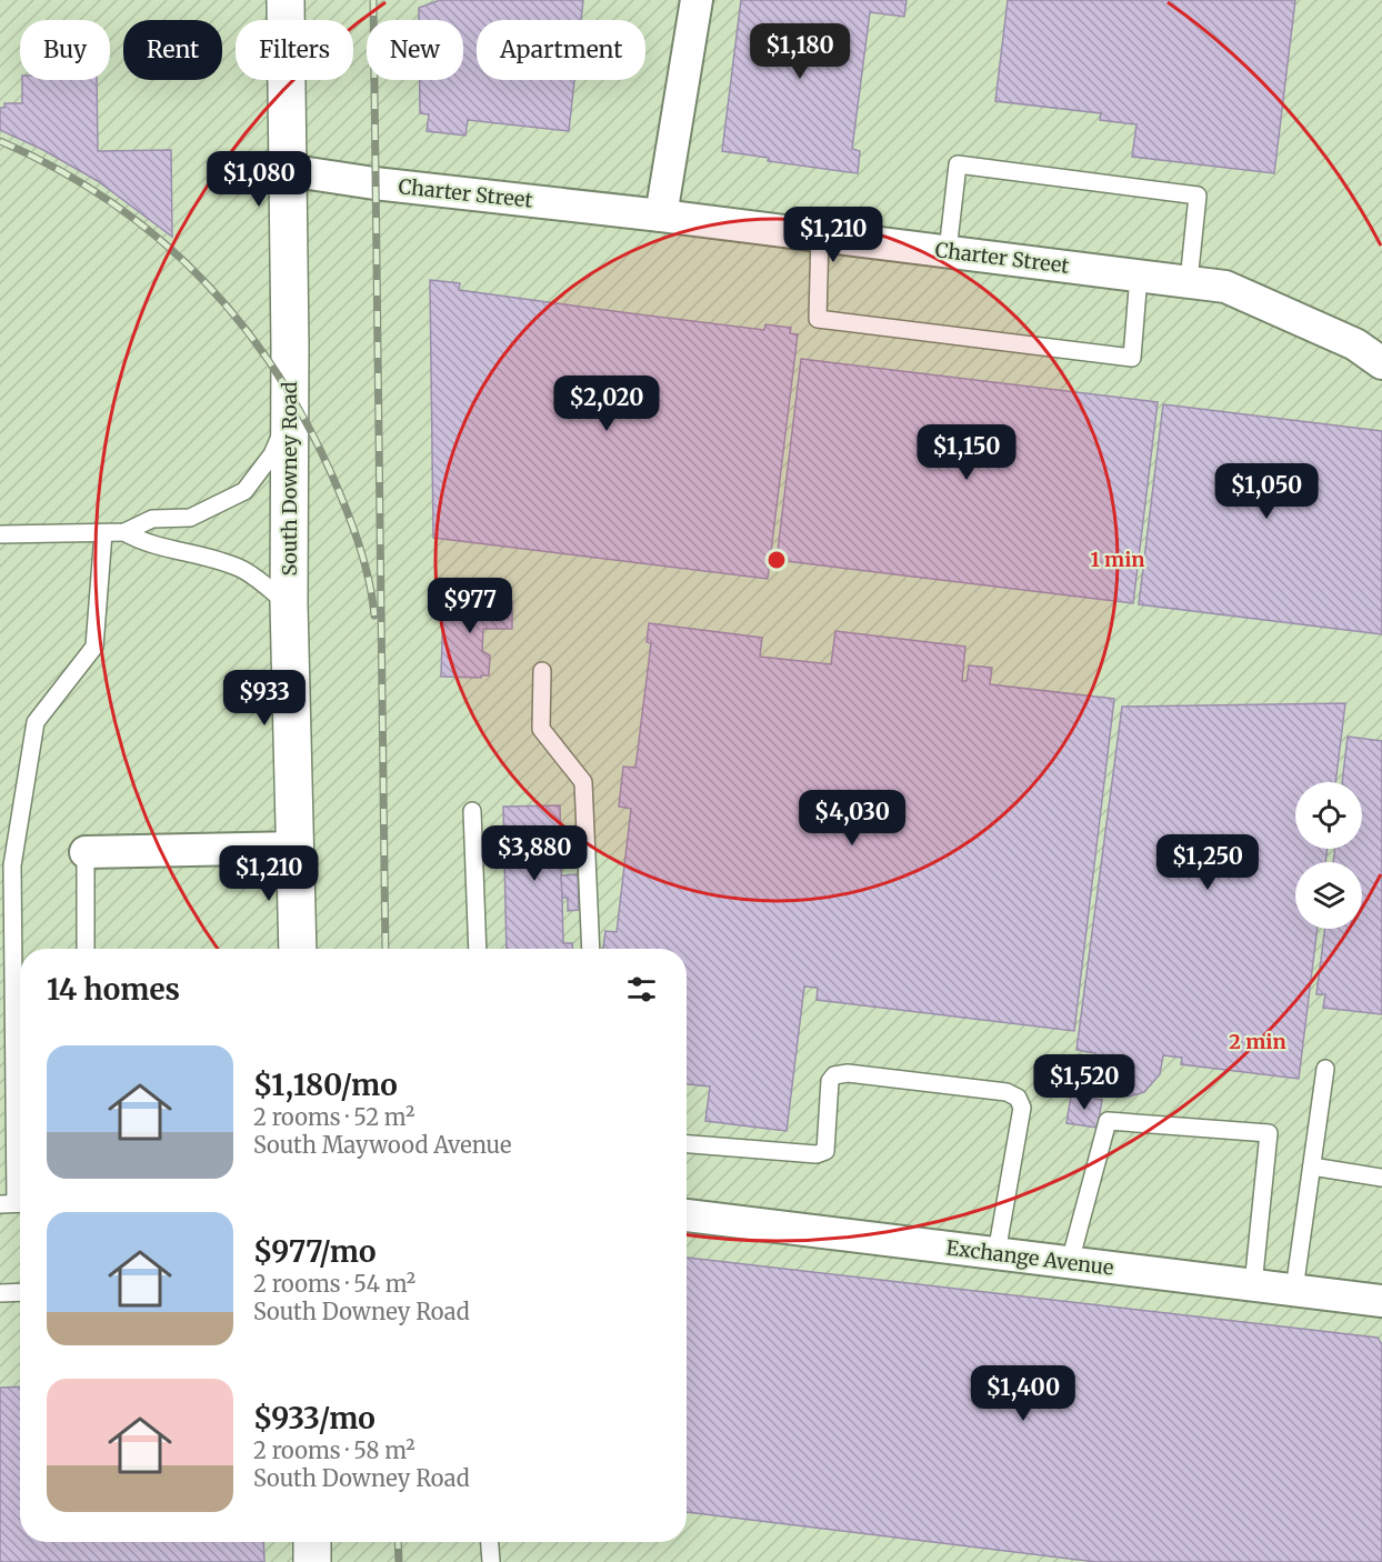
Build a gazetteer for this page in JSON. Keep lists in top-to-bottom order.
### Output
{
  "streets": {
    "main road": ["South Downey Road"],
    "street": ["Charter Street", "Exchange Avenue"]
  },
  "crossings": [
    ["Charter Street", "South Downey Road"]
  ],
  "page": {
    "chip": [
      "Buy",
      "Rent",
      "Filters",
      "New",
      "Apartment"
    ],
    "price": [
      "$1,180",
      "$1,080",
      "$1,210",
      "$2,020",
      "$1,150",
      "$1,050",
      "$977",
      "$933",
      "$4,030",
      "$3,880",
      "$1,250",
      "$1,210",
      "$1,520",
      "$1,400"
    ],
    "heading": "14 homes",
    "list": [
      {
        "name": "$1,180/mo",
        "note": "2 rooms · 52 m² · South Maywood Avenue"
      },
      {
        "name": "$977/mo",
        "note": "2 rooms · 54 m² · South Downey Road"
      },
      {
        "name": "$933/mo",
        "note": "2 rooms · 58 m² · South Downey Road"
      }
    ]
  },
  "rings": ["1 min", "2 min"]
}
